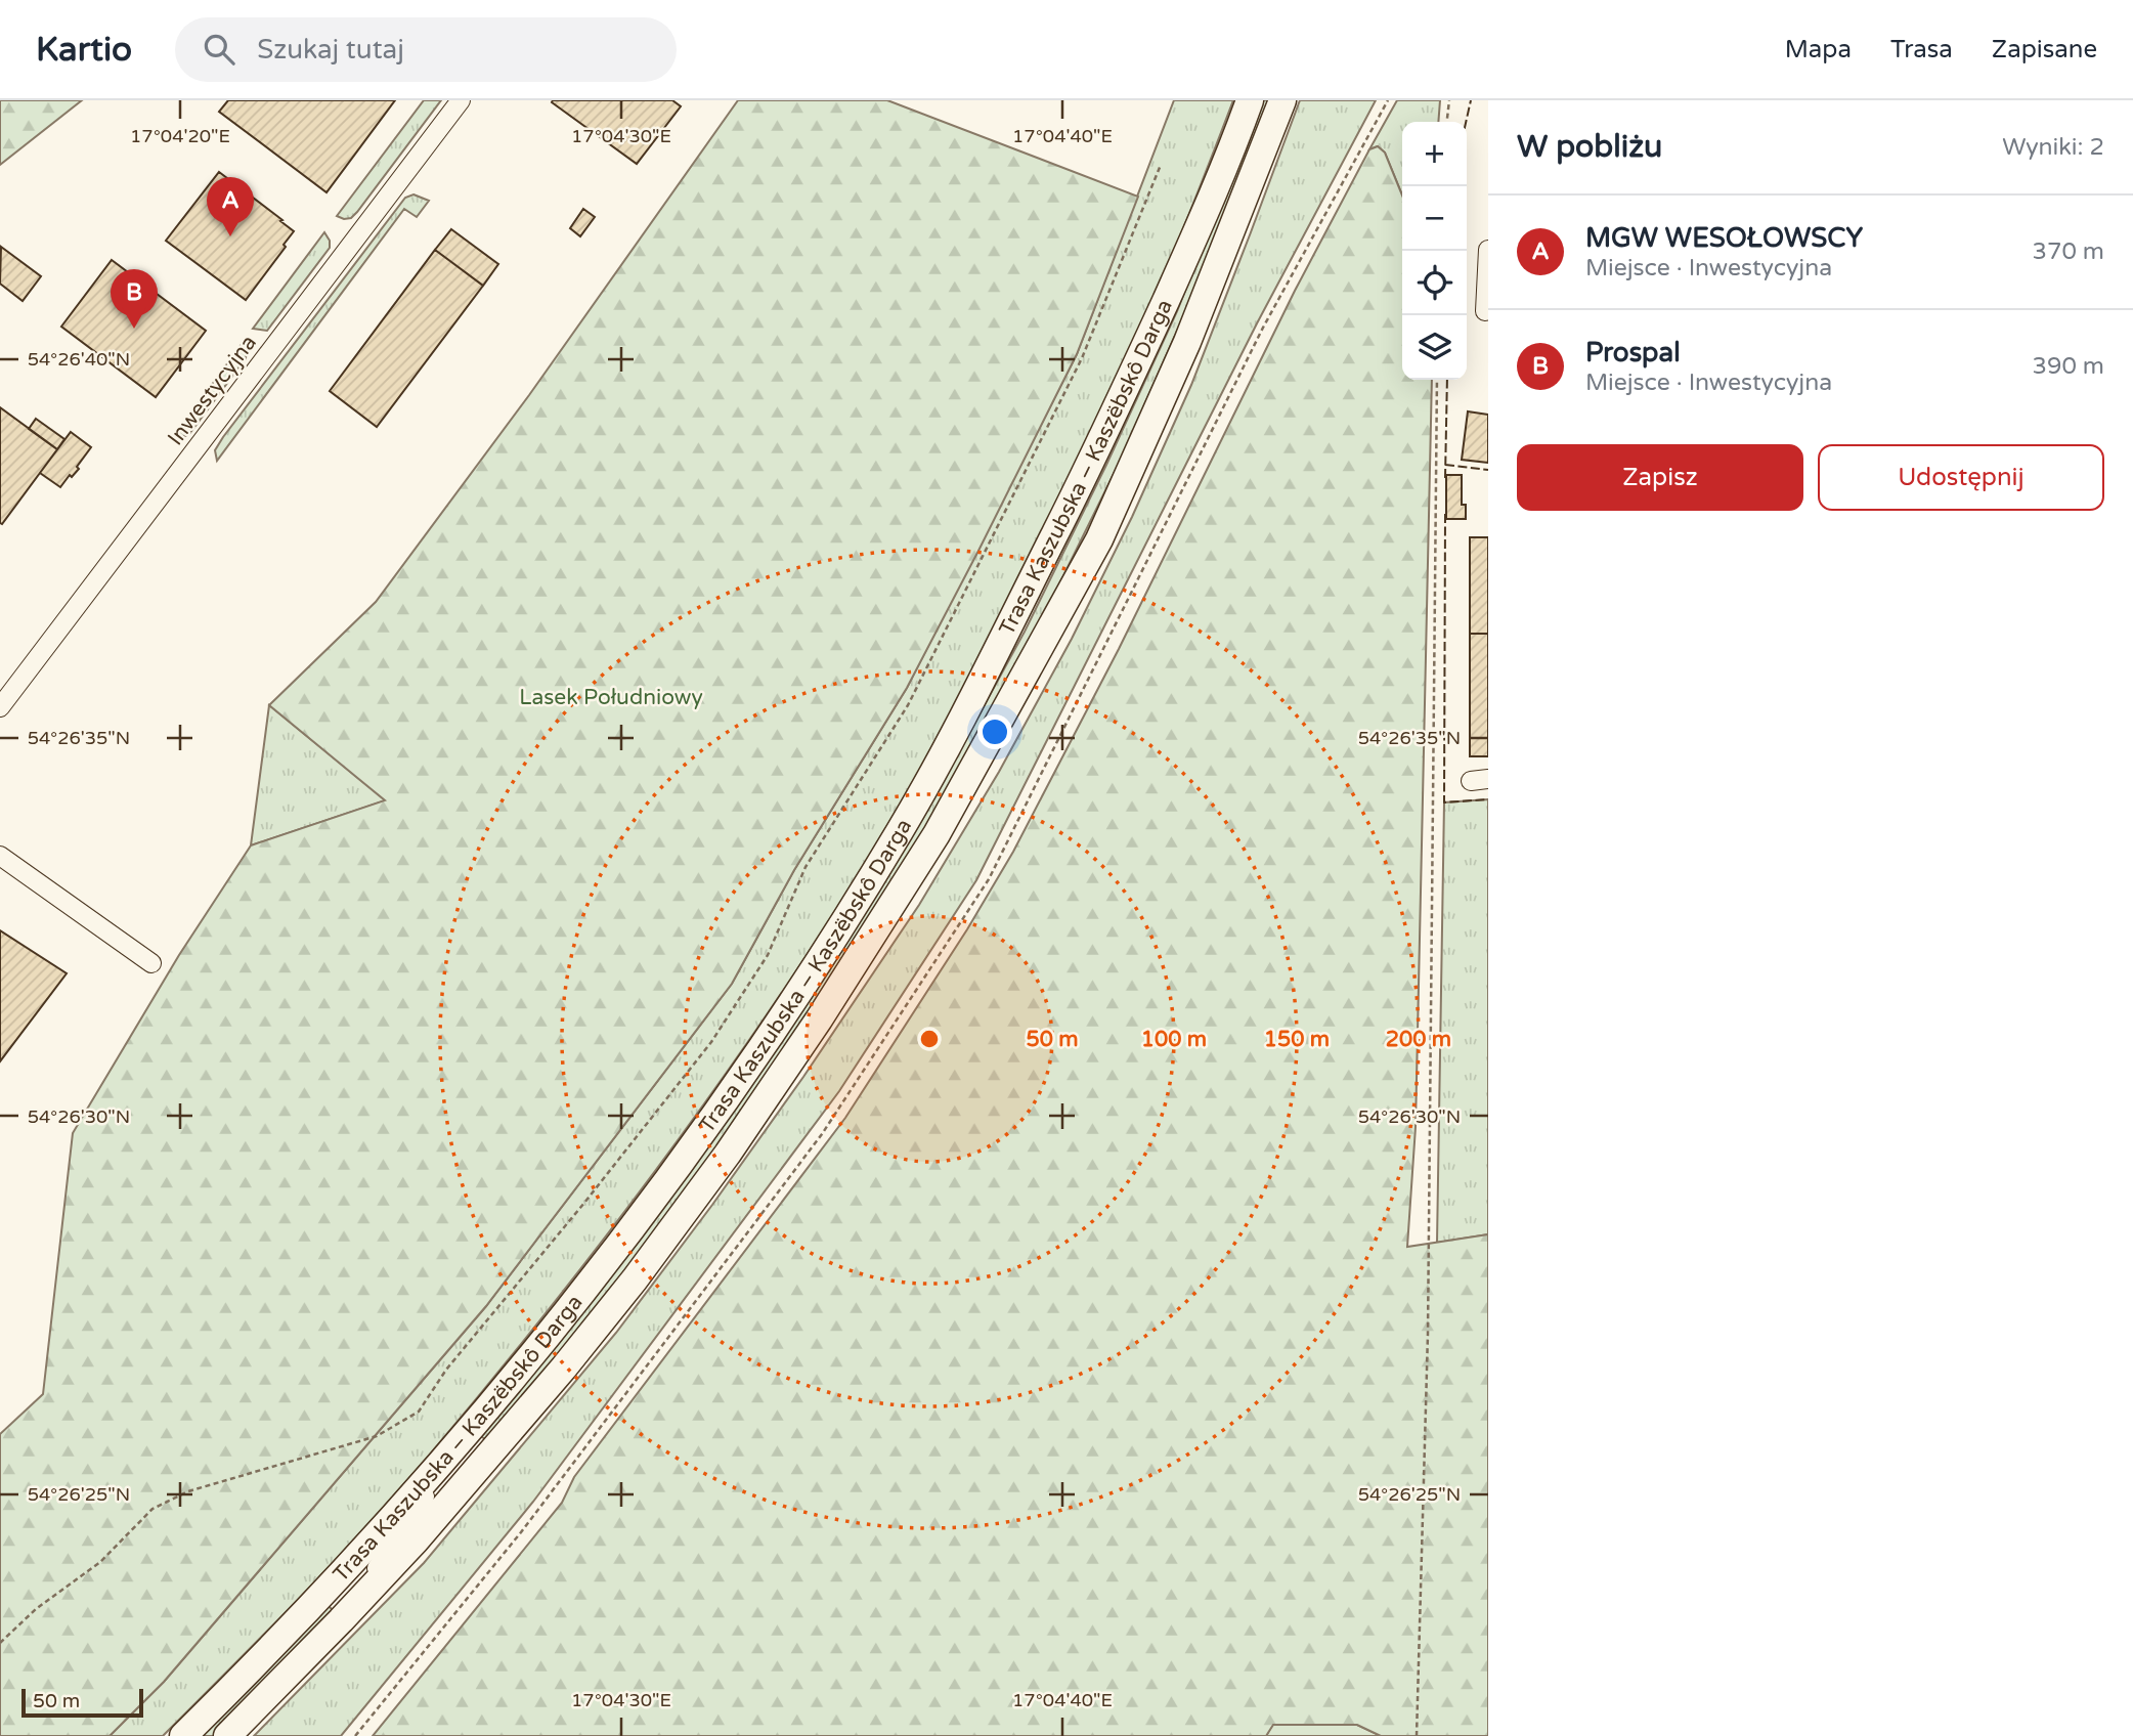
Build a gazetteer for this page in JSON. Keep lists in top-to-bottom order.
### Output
{
  "streets": {
    "highway": ["Trasa Kaszubska – Kaszëbskô Darga"],
    "street": ["Inwestycyjna"]
  },
  "parks": ["Lasek Południowy"],
  "scale_bar": "50 m",
  "page": {
    "header": "Kartio",
    "search": "Szukaj tutaj",
    "nav": ["Mapa", "Trasa", "Zapisane"],
    "heading": ["W pobliżu", "Wyniki: 2"],
    "map_buttons": ["+", "−"],
    "pins": ["A", "B"],
    "list": [
      {
        "mark": "A",
        "name": "MGW WESOŁOWSCY",
        "note": "Miejsce · Inwestycyjna",
        "value": "370 m"
      },
      {
        "mark": "B",
        "name": "Prospal",
        "note": "Miejsce · Inwestycyjna",
        "value": "390 m"
      }
    ],
    "buttons": ["Zapisz", "Udostępnij"],
    "scale": "50 m"
  },
  "coordinates": [
    "17°04'20\"E",
    "17°04'30\"E",
    "17°04'40\"E",
    "54°26'40\"N",
    "54°26'35\"N",
    "54°26'30\"N",
    "54°26'25\"N"
  ],
  "rings": [
    "50 m",
    "100 m",
    "150 m",
    "200 m"
  ]
}
